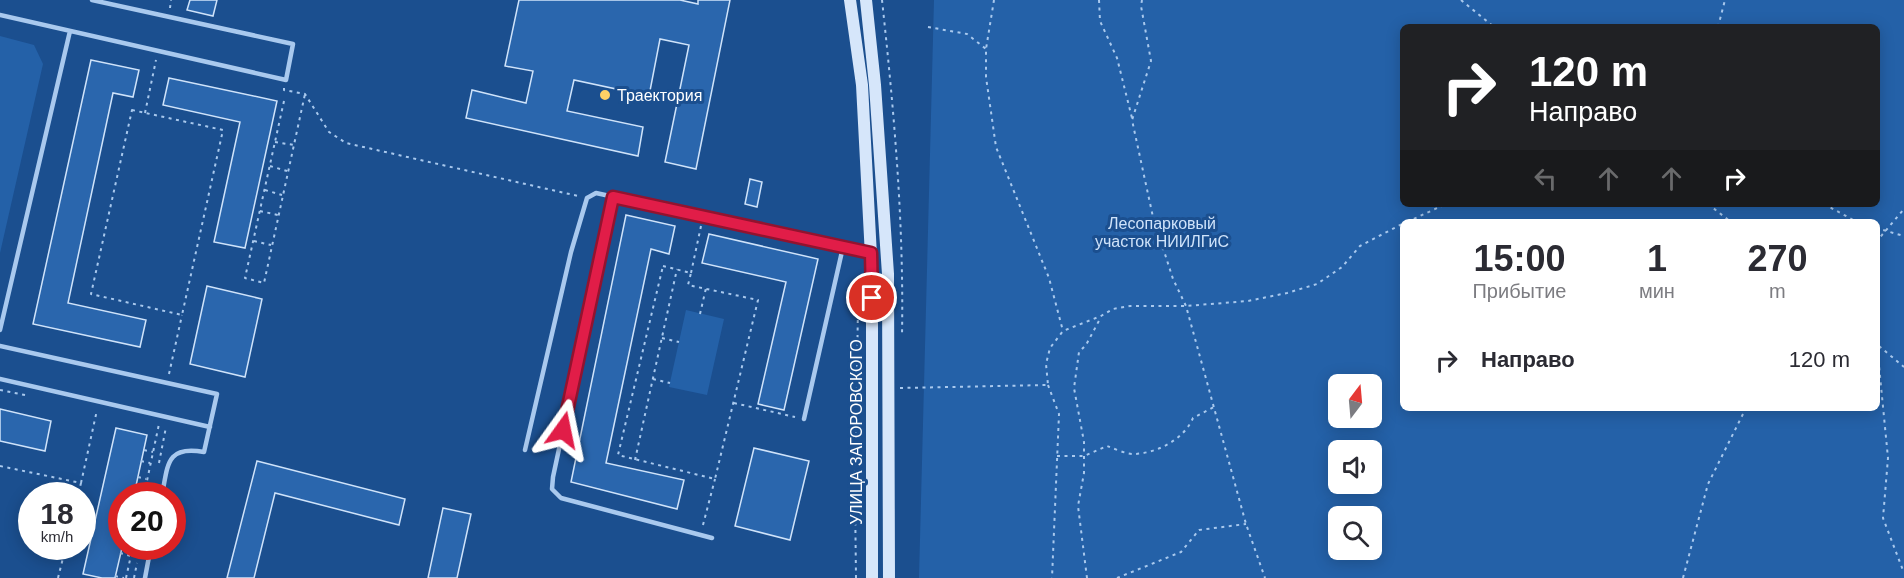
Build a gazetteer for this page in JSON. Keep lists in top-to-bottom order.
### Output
{
  "streets": {
    "street": ["УЛИЦА ЗАГОРОВСКОГО"]
  },
  "parks": ["Лесопарковый участок НИИЛГиС"],
  "places": ["Траектория"],
  "north": "top",
  "page": {
    "turn": ["120 m", "Направо"],
    "eta": [
      "15:00",
      "Прибытие",
      "1",
      "мин",
      "270",
      "m"
    ],
    "list": [
      {
        "name": "Направо",
        "value": "120 m"
      }
    ],
    "speed": "18 km/h",
    "limit": "20"
  }
}
